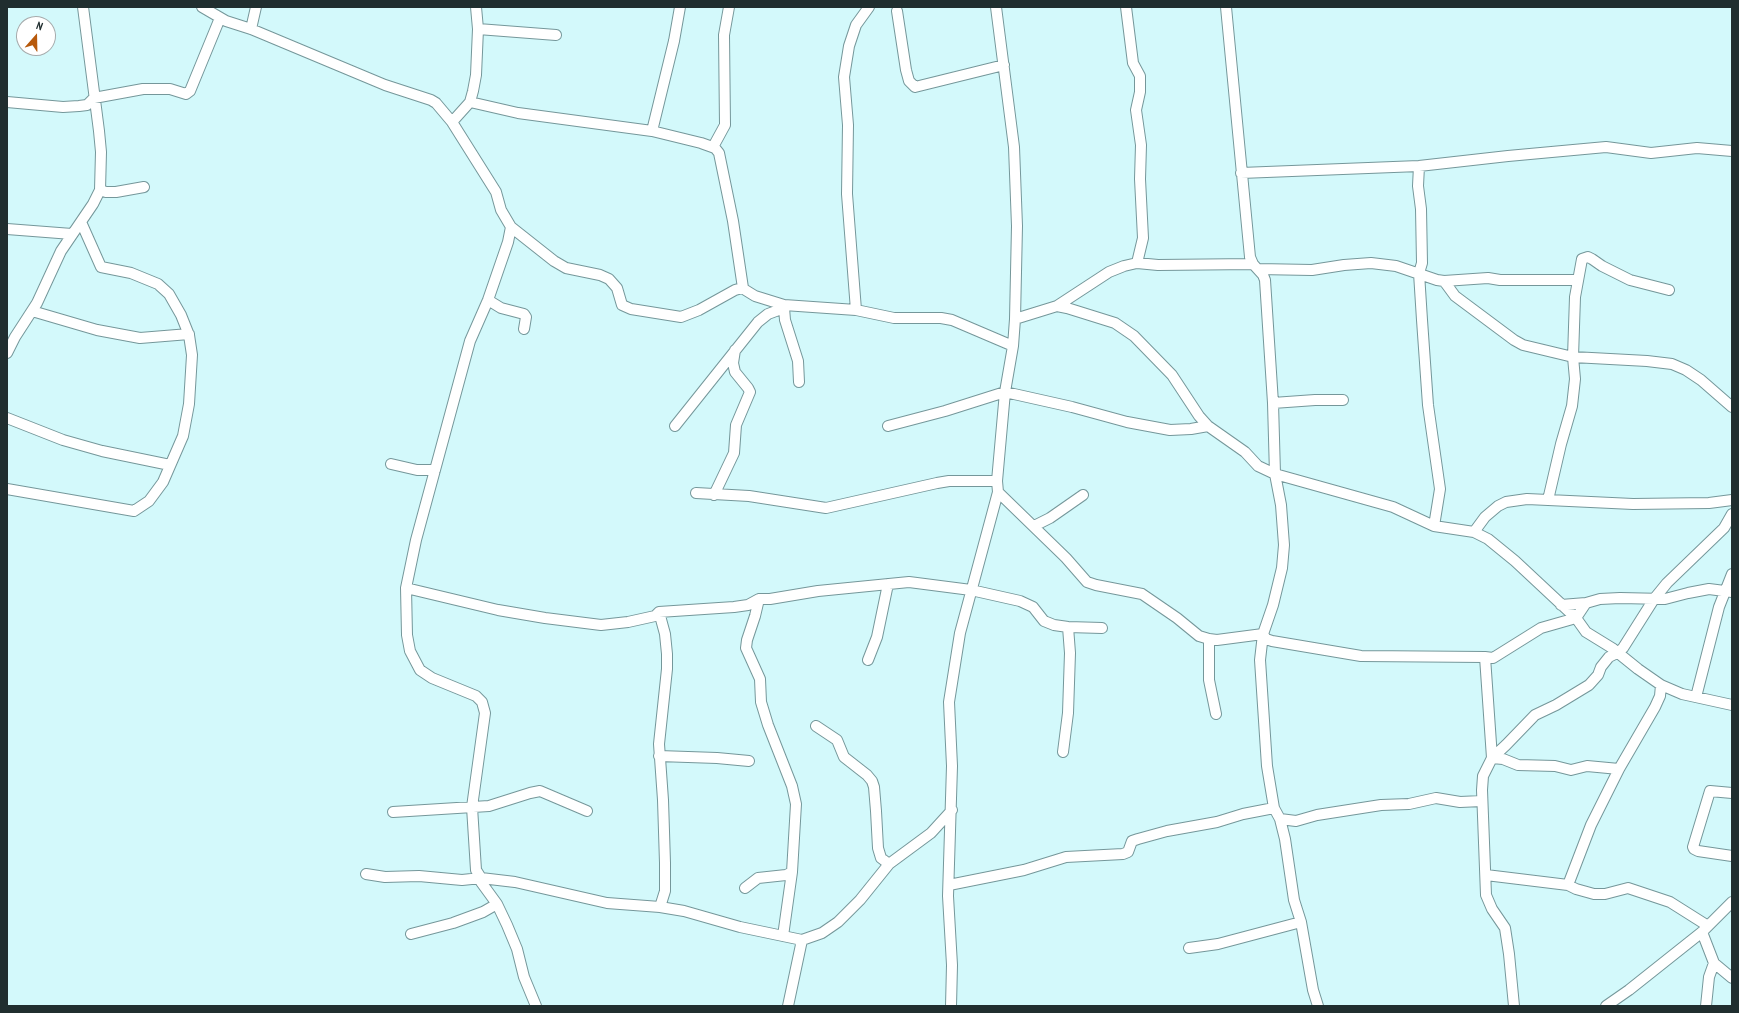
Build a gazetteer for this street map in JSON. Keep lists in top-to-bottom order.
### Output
{
  "north": "top"
}
